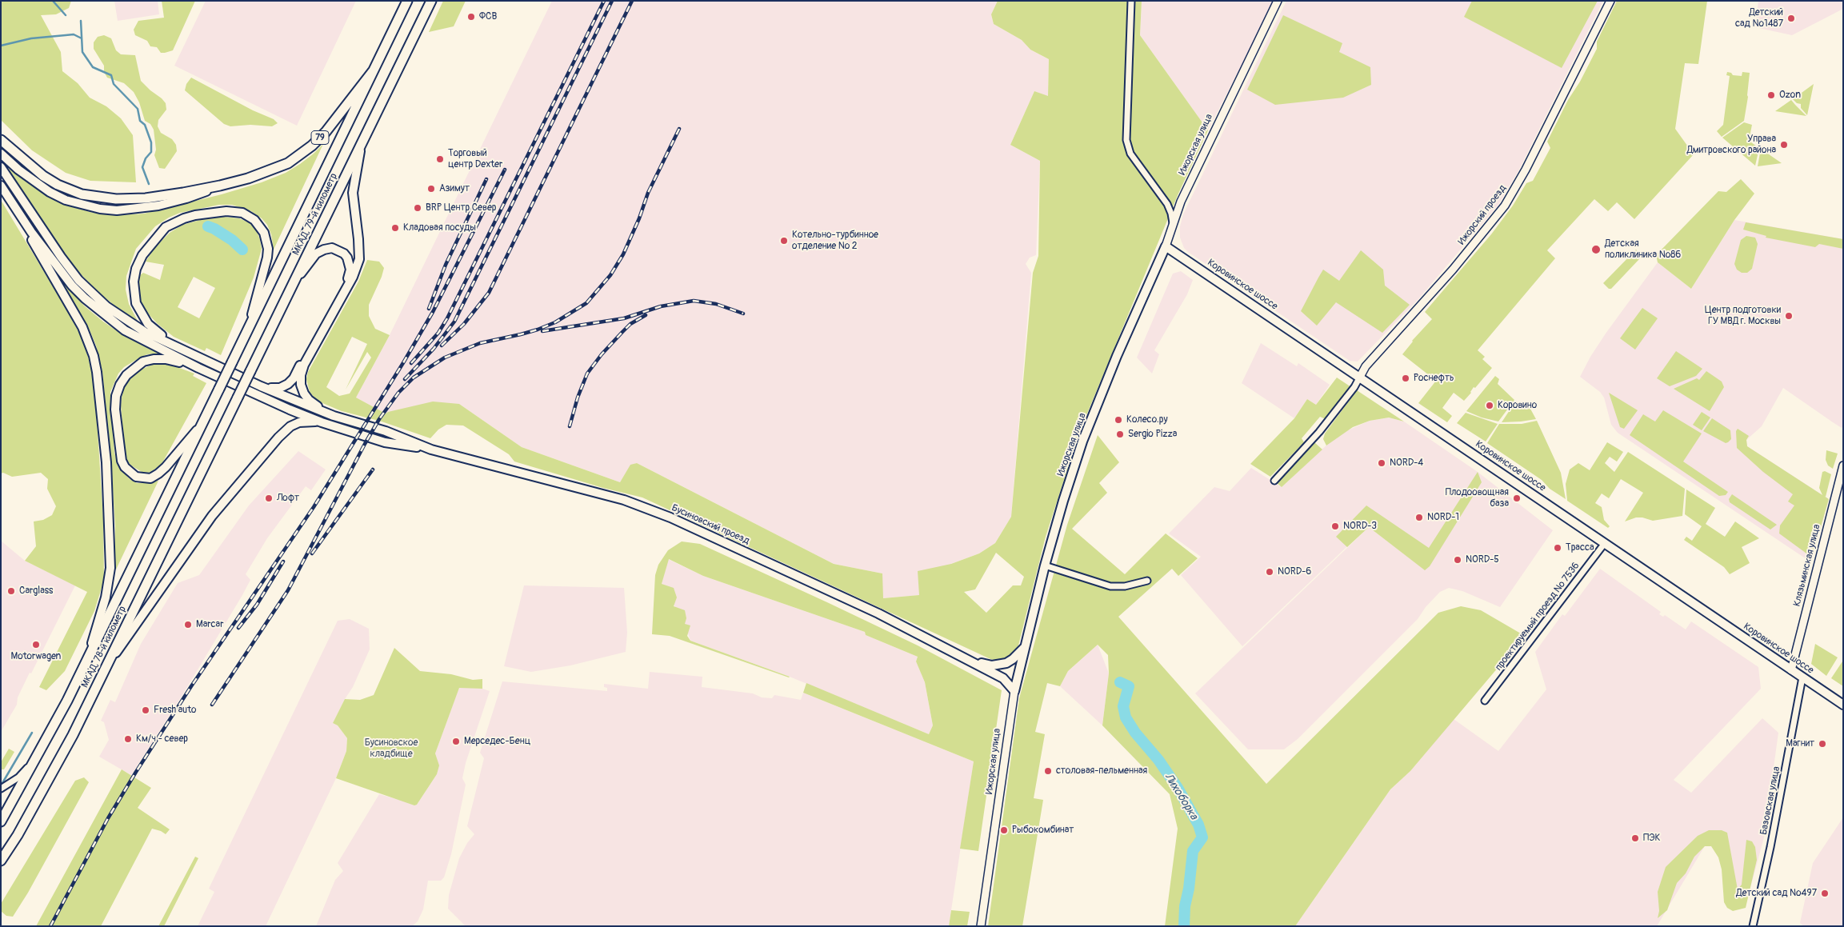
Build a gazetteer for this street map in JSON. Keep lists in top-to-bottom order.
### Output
{
  "streets": {
    "highway": ["79", "МКАД, 79-й километр", "МКАД, 78-й километр"],
    "main road": ["Ижорская улица", "Коровинское шоссе", "Бусиновский проезд"],
    "street": [
      "Ижорский проезд",
      "Клязьминская улица",
      "проектируемый проезд № 7536",
      "Базовская улица"
    ]
  },
  "crossings": [
    ["79", "МКАД, 79-й километр"],
    ["Ижорская улица", "Коровинское шоссе"],
    ["МКАД, 79-й километр", "МКАД, 78-й километр"],
    ["Ижорский проезд", "Коровинское шоссе"],
    ["Коровинское шоссе", "Клязьминская улица"],
    ["Коровинское шоссе", "проектируемый проезд № 7536"],
    ["Коровинское шоссе", "Базовская улица"]
  ],
  "water": ["Лихоборка"],
  "parks": ["Бусиновское кладбище"],
  "places": [
    "ФСВ",
    "Детский сад №1487",
    "Ozon",
    "Управа Дмитровского района",
    "Торговый центр Dexter",
    "Азимут",
    "BRP Центр Север",
    "Кладовая посуды",
    "Котельно-турбинное отделение № 2",
    "Детская поликлиника №86",
    "Центр подготовки ГУ МВД г. Москвы",
    "Роснефть",
    "Коровино",
    "Колесо.ру",
    "Sergio Pizza",
    "NORD-4",
    "Лофт",
    "Плодоовощная база",
    "NORD-1",
    "NORD-3",
    "Трасса",
    "NORD-5",
    "NORD-6",
    "Carglass",
    "Marcar",
    "Motorwagen",
    "Fresh auto",
    "Км/ч - север",
    "Мерседес-Бенц",
    "Магнит",
    "столовая-пельменная",
    "Рыбокомбинат",
    "ПЭК",
    "Детский сад №497"
  ]
}
